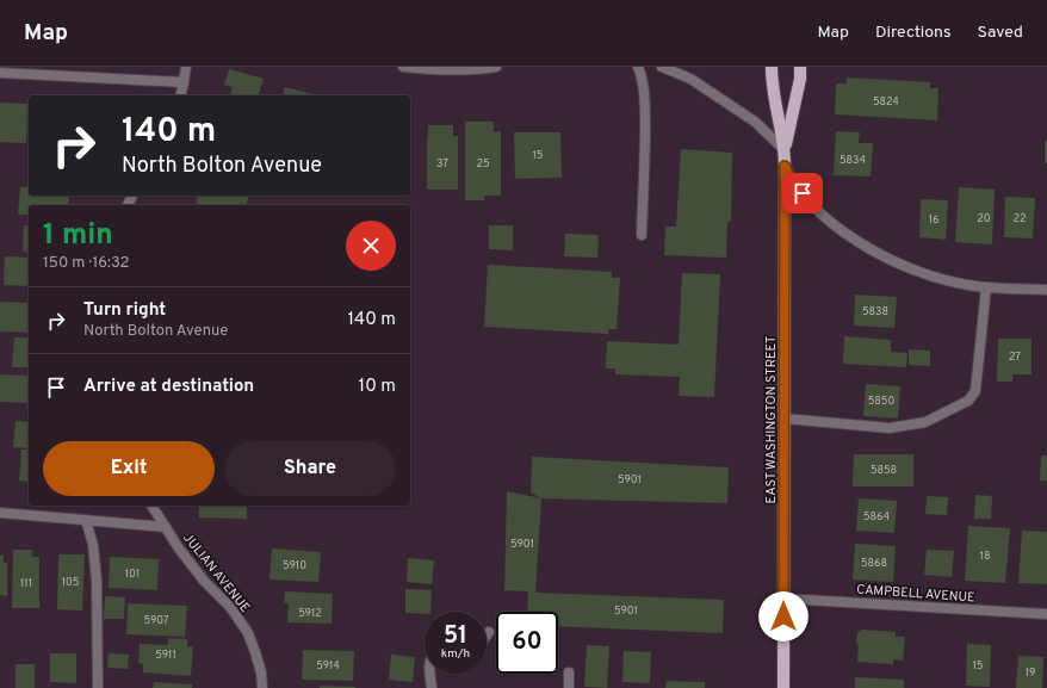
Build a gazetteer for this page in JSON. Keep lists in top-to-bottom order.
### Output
{
  "streets": {
    "main road": ["EAST WASHINGTON STREET"],
    "street": ["JULIAN AVENUE", "CAMPBELL AVENUE"]
  },
  "crossings": [
    ["EAST WASHINGTON STREET", "CAMPBELL AVENUE"]
  ],
  "house_numbers": [
    "5824",
    "15",
    "5834",
    "37",
    "25",
    "20",
    "22",
    "16",
    "5838",
    "27",
    "5850",
    "5858",
    "5901",
    "5864",
    "5901",
    "18",
    "5868",
    "5910",
    "101",
    "105",
    "111",
    "5901",
    "5912",
    "5907",
    "5911",
    "5914",
    "15",
    "19"
  ],
  "page": {
    "header": "Map",
    "nav": ["Map", "Directions", "Saved"],
    "turn": ["140 m", "North Bolton Avenue"],
    "heading": ["1 min", "150 m · 16:32"],
    "list": [
      {
        "name": "Turn right",
        "note": "North Bolton Avenue",
        "value": "140 m"
      },
      {
        "name": "Arrive at destination",
        "value": "10 m"
      }
    ],
    "buttons": ["Exit", "Share"],
    "speed": "51 km/h",
    "limit": "60"
  }
}
